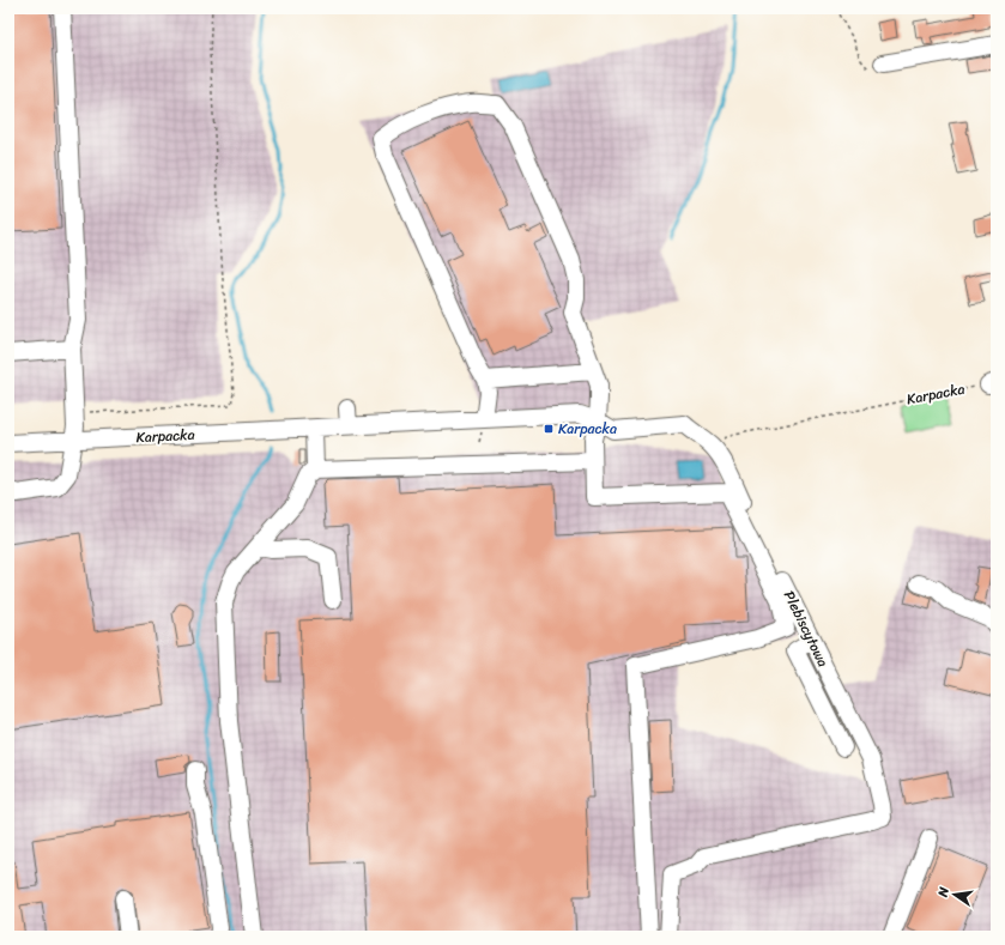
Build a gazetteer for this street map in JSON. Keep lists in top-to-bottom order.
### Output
{
  "streets": {
    "street": ["Karpacka", "Plebiscytowa"]
  },
  "crossings": [
    ["Karpacka", "Plebiscytowa"]
  ],
  "places": {
    "transit": ["Karpacka"]
  },
  "north": "left"
}
